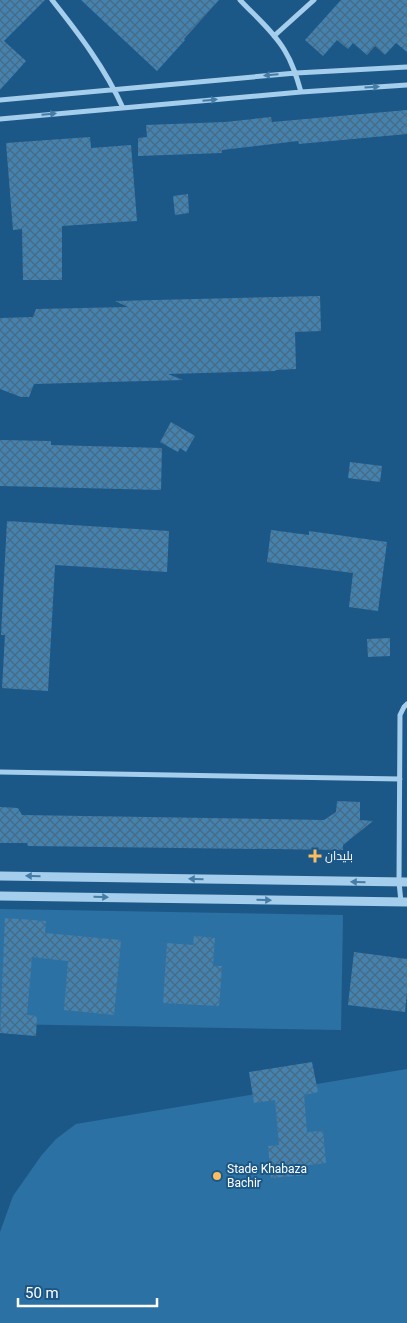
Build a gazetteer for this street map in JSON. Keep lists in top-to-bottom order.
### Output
{
  "places": {
    "health": ["بليدان"],
    "other": ["Stade Khabaza Bachir"]
  },
  "scale_bar": "50 m"
}
